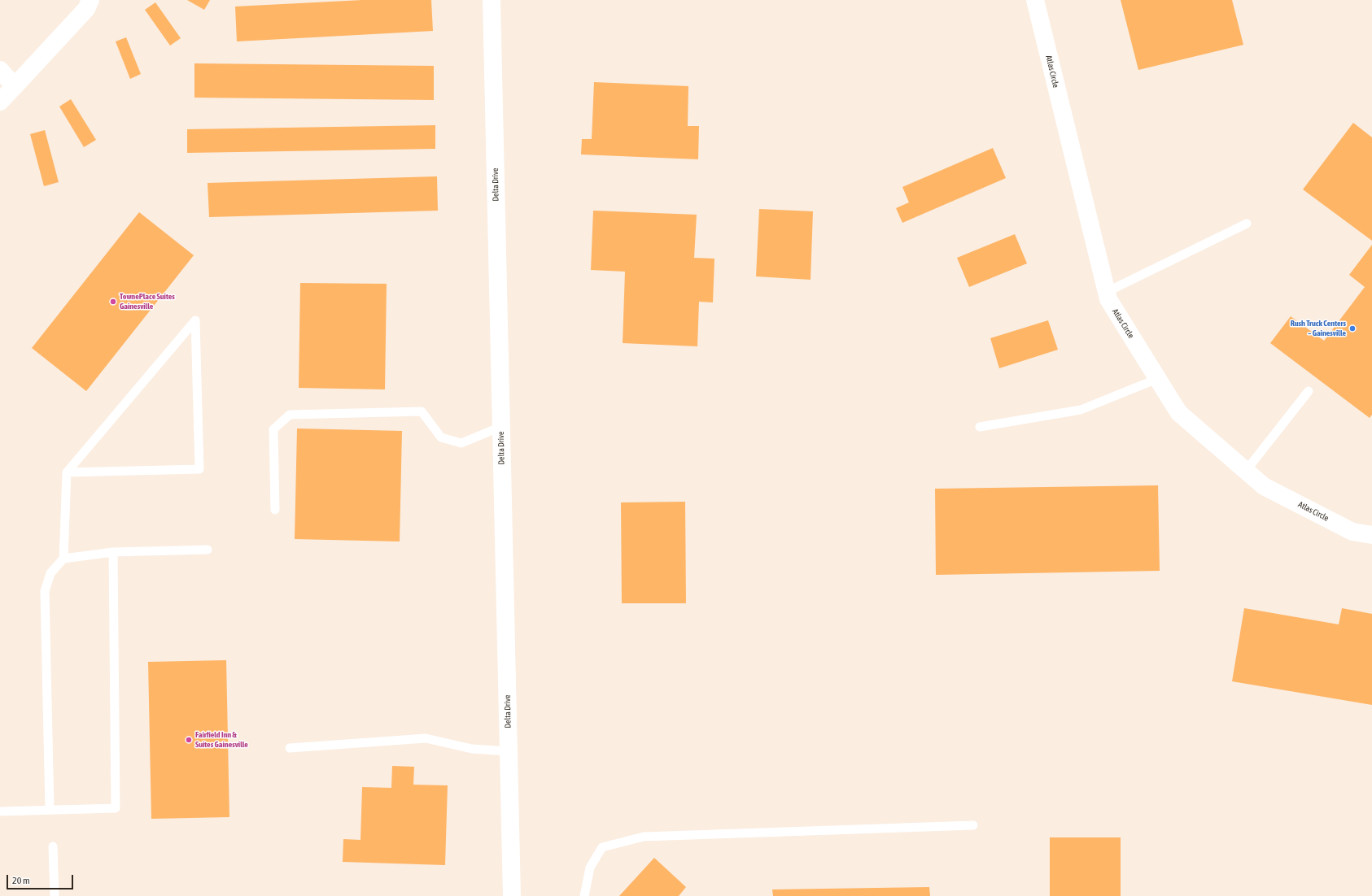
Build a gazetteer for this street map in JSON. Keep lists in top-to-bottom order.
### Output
{
  "streets": {
    "street": ["Atlas Circle", "Delta Drive"]
  },
  "places": ["TownePlace Suites Gainesville", "Rush Truck Centers – Gainesville", "Fairfield Inn & Suites Gainesville"],
  "scale_bar": "20 m"
}
